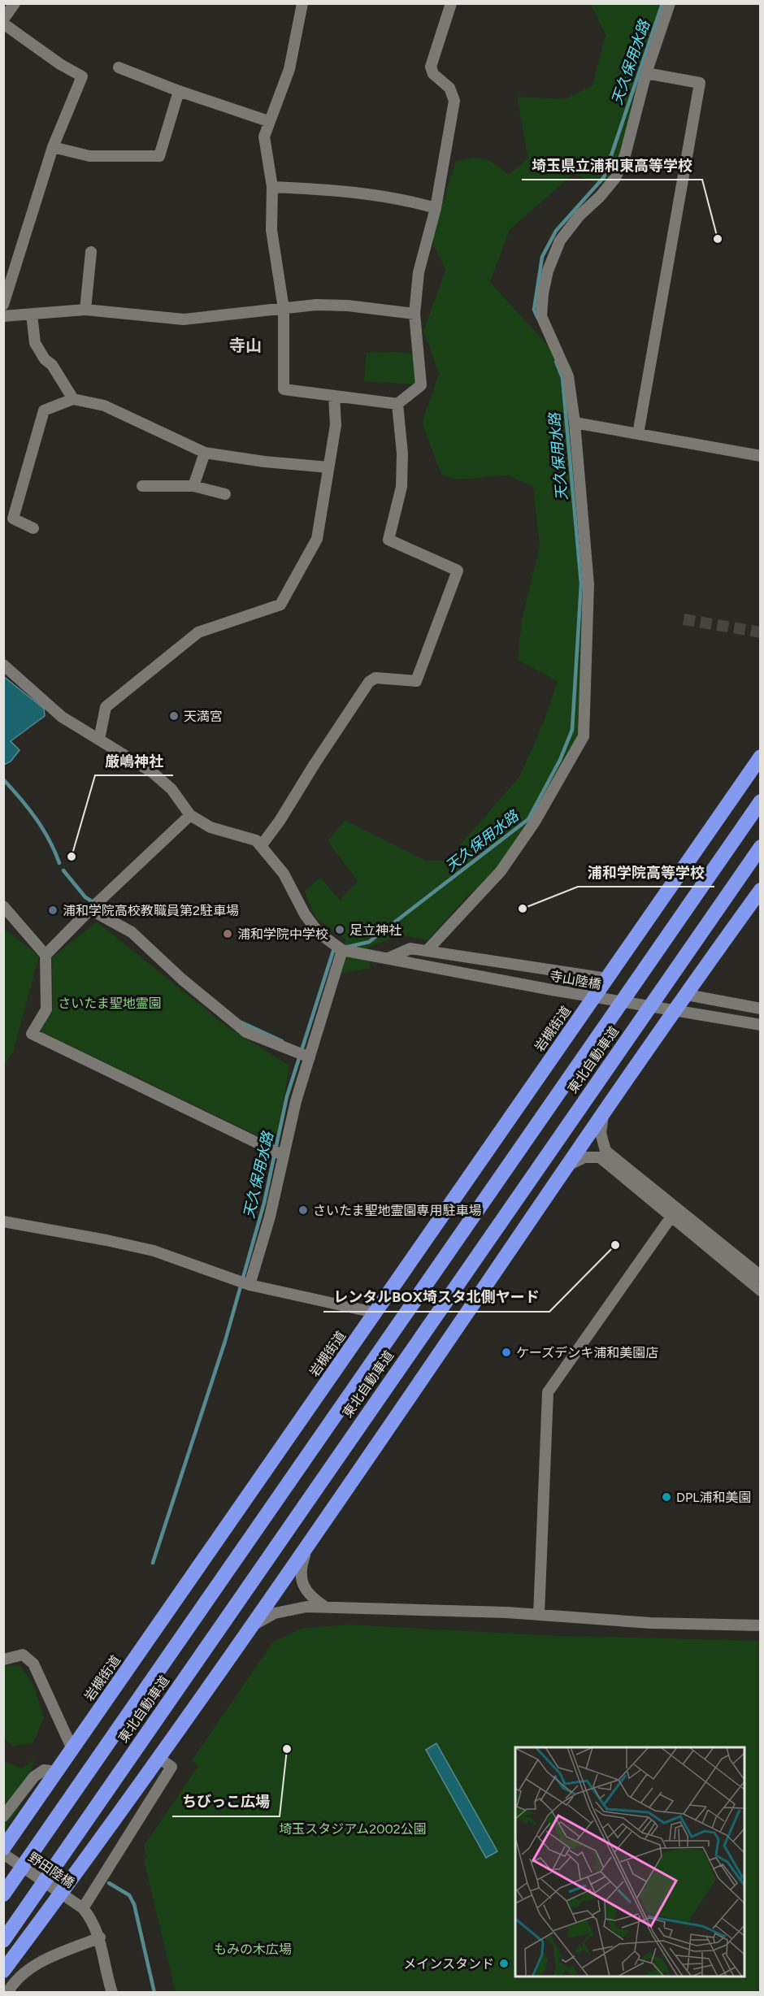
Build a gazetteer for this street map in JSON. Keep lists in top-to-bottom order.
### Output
{
  "streets": {
    "highway": ["岩槻街道", "東北自動車道"],
    "street": ["寺山陸橋", "野田陸橋"]
  },
  "districts": ["寺山"],
  "water": ["天久保用水路"],
  "parks": ["さいたま聖地霊園", "埼玉スタジアム2002公園", "もみの木広場"],
  "places": [
    "埼玉県立浦和東高等学校",
    "天満宮",
    "厳嶋神社",
    "浦和学院高等学校",
    "浦和学院高校教職員第2駐車場",
    "足立神社",
    "浦和学院中学校",
    "さいたま聖地霊園専用駐車場",
    "レンタルBOX埼スタ北側ヤード",
    "ケーズデンキ浦和美園店",
    "DPL浦和美園",
    "ちびっこ広場",
    "メインスタンド"
  ]
}
